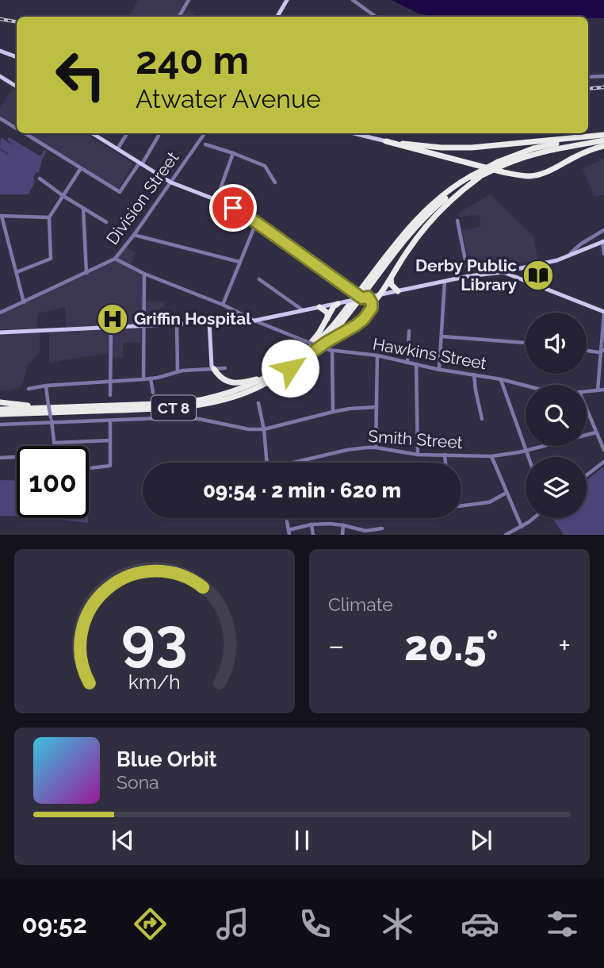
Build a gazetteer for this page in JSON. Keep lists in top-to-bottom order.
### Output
{
  "streets": {
    "highway": ["CT 8"],
    "street": ["Division Street", "Hawkins Street", "Smith Street"]
  },
  "crossings": [
    ["Division Street", "Hawkins Street"]
  ],
  "places": {
    "library": ["Derby Public Library"],
    "hospital": ["Griffin Hospital"]
  },
  "page": {
    "turn": ["240 m", "Atwater Avenue"],
    "limit": "100",
    "trip": "09:54 · 2 min · 620 m",
    "tile": "Climate",
    "heat": ["−", "20.5°", "+"],
    "song": ["Blue Orbit", "Sona"],
    "tabs": "09:52",
    "gauge": ["93", "km/h"]
  }
}
